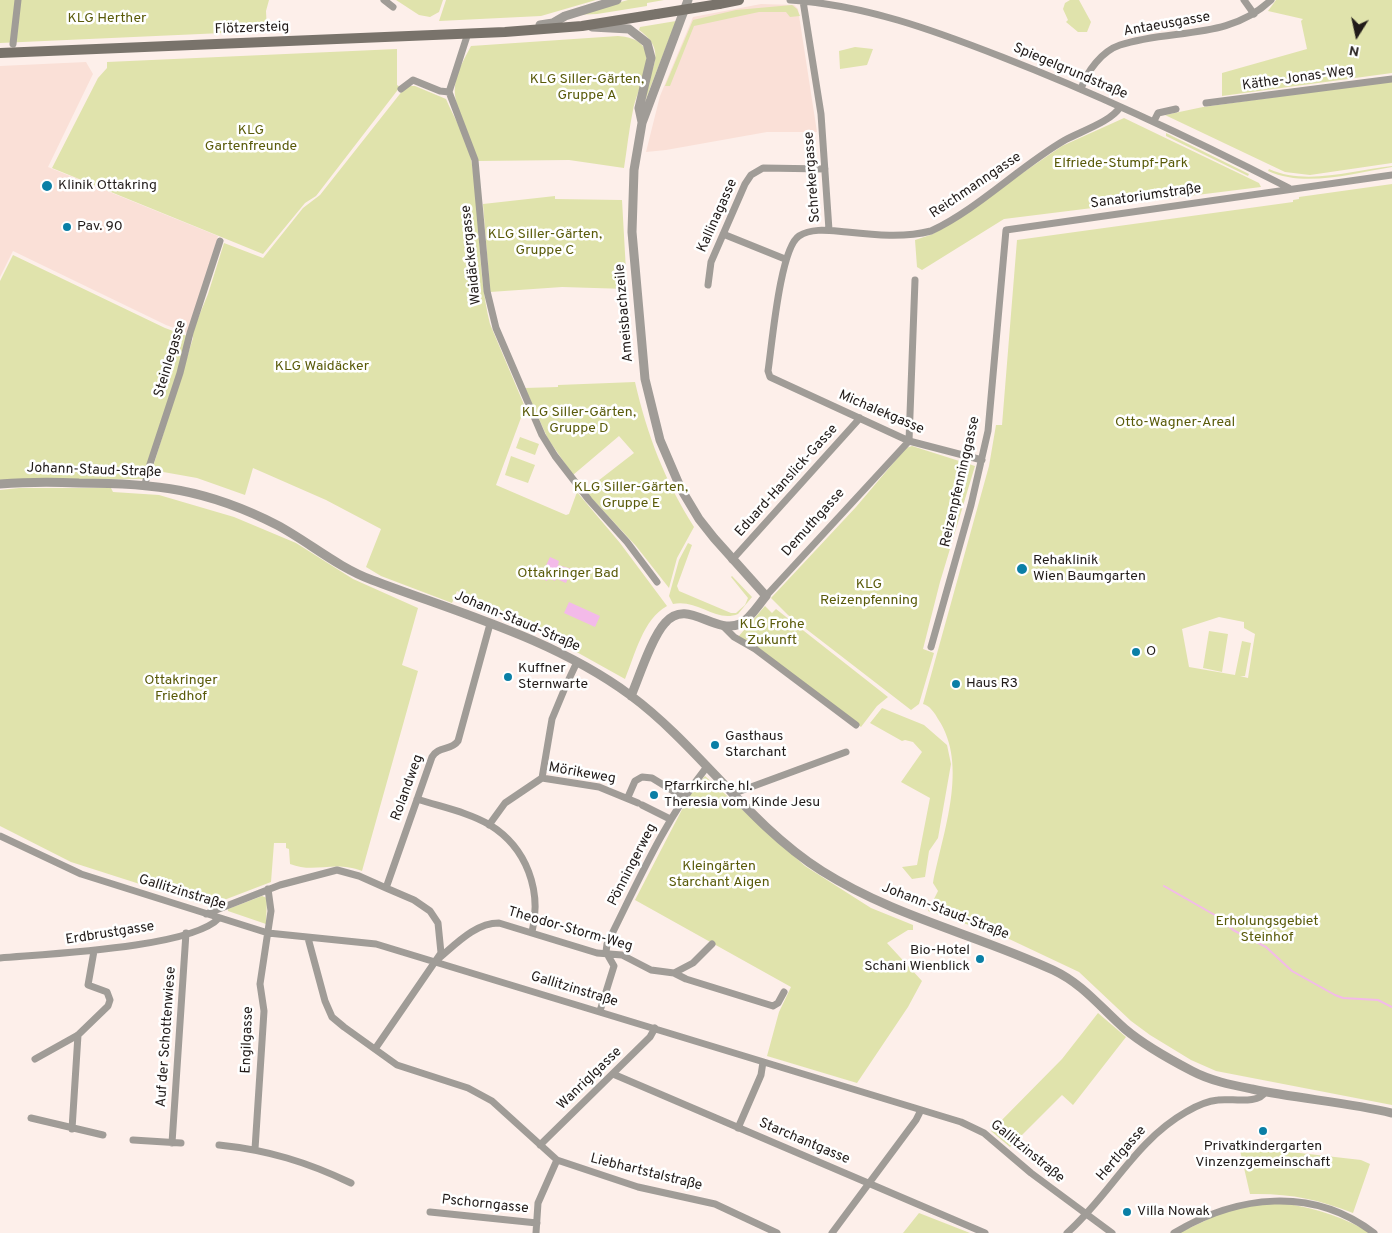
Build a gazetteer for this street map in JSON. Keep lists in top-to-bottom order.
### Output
{
  "streets": {
    "main road": ["Flötzersteig"],
    "street": [
      "Antaeusgasse",
      "Spiegelgrundstraße",
      "Käthe-Jonas-Weg",
      "Schrekergasse",
      "Reichmanngasse",
      "Sanatoriumstraße",
      "Kallinagasse",
      "Waidäckergasse",
      "Ameisbachzeile",
      "Steinlegasse",
      "Michalekgasse",
      "Johann-Staud-Straße",
      "Eduard-Hanslick-Gasse",
      "Reizenpfenninggasse",
      "Demuthgasse",
      "Mörikeweg",
      "Rolandweg",
      "Pönningerweg",
      "Gallitzinstraße",
      "Theodor-Storm-Weg",
      "Erdbrustgasse",
      "Auf der Schottenwiese",
      "Engilgasse",
      "Wanriglgasse",
      "Starchantgasse",
      "Hertlgasse",
      "Liebhartstalstraße",
      "Pschorngasse"
    ]
  },
  "crossings": [
    ["Antaeusgasse", "Spiegelgrundstraße"],
    ["Spiegelgrundstraße", "Schrekergasse"],
    ["Spiegelgrundstraße", "Reichmanngasse"],
    ["Spiegelgrundstraße", "Sanatoriumstraße"],
    ["Schrekergasse", "Reichmanngasse"],
    ["Schrekergasse", "Kallinagasse"],
    ["Schrekergasse", "Michalekgasse"],
    ["Sanatoriumstraße", "Reizenpfenninggasse"],
    ["Ameisbachzeile", "Eduard-Hanslick-Gasse"],
    ["Ameisbachzeile", "Demuthgasse"],
    ["Steinlegasse", "Johann-Staud-Straße"],
    ["Michalekgasse", "Eduard-Hanslick-Gasse"],
    ["Michalekgasse", "Reizenpfenninggasse"],
    ["Michalekgasse", "Demuthgasse"],
    ["Johann-Staud-Straße", "Rolandweg"],
    ["Johann-Staud-Straße", "Pönningerweg"],
    ["Johann-Staud-Straße", "Hertlgasse"],
    ["Mörikeweg", "Pönningerweg"],
    ["Pönningerweg", "Theodor-Storm-Weg"],
    ["Gallitzinstraße", "Theodor-Storm-Weg"],
    ["Gallitzinstraße", "Erdbrustgasse"],
    ["Gallitzinstraße", "Engilgasse"],
    ["Gallitzinstraße", "Wanriglgasse"],
    ["Gallitzinstraße", "Hertlgasse"],
    ["Gallitzinstraße", "Liebhartstalstraße"],
    ["Erdbrustgasse", "Auf der Schottenwiese"],
    ["Wanriglgasse", "Starchantgasse"],
    ["Wanriglgasse", "Liebhartstalstraße"]
  ],
  "parks": [
    "KLG Herther",
    "KLG Siller-Gärten, Gruppe A",
    "KLG Gartenfreunde",
    "Elfriede-Stumpf-Park",
    "KLG Siller-Gärten, Gruppe C",
    "KLG Waidäcker",
    "KLG Siller-Gärten, Gruppe D",
    "Otto-Wagner-Areal",
    "KLG Siller-Gärten, Gruppe E",
    "Ottakringer Bad",
    "KLG Reizenpfenning",
    "KLG Frohe Zukunft",
    "Ottakringer Friedhof",
    "Kleingärten Starchant Aigen",
    "Erholungsgebiet Steinhof"
  ],
  "places": [
    "Klinik Ottakring",
    "Pav. 90",
    "Rehaklinik Wien Baumgarten",
    "O",
    "Kuffner Sternwarte",
    "Haus R3",
    "Gasthaus Starchant",
    "Pfarrkirche hl. Theresia vom Kinde Jesu",
    "Bio-Hotel Schani Wienblick",
    "Privatkindergarten Vinzenzgemeinschaft",
    "Villa Nowak"
  ],
  "north": "bottom"
}
